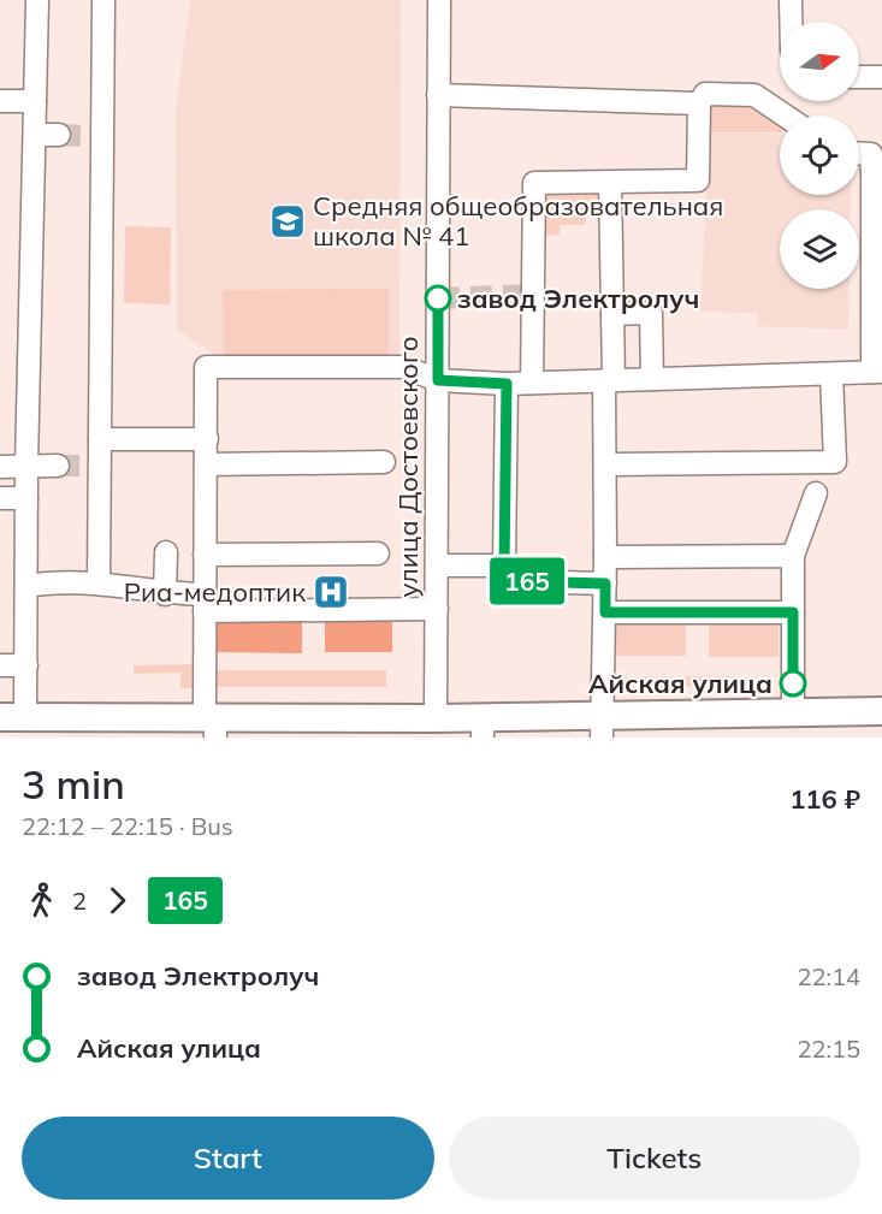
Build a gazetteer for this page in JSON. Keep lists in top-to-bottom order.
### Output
{
  "streets": {
    "street": ["улица Достоевского"]
  },
  "places": {
    "school or university": ["Средняя общеобразовательная школа № 41"],
    "other": ["завод Электролуч", "Айская улица"],
    "hospital": ["Риа-медоптик"]
  },
  "lines": ["bus line 165"],
  "north": "right",
  "page": {
    "on_map": "165",
    "heading": ["3 min", "22:12 – 22:15 · Bus", "116 ₽"],
    "legs": ["2", "165"],
    "list": [
      {
        "name": "завод Электролуч",
        "value": "22:14"
      },
      {
        "name": "Айская улица",
        "value": "22:15"
      }
    ],
    "buttons": ["Start", "Tickets"]
  }
}
